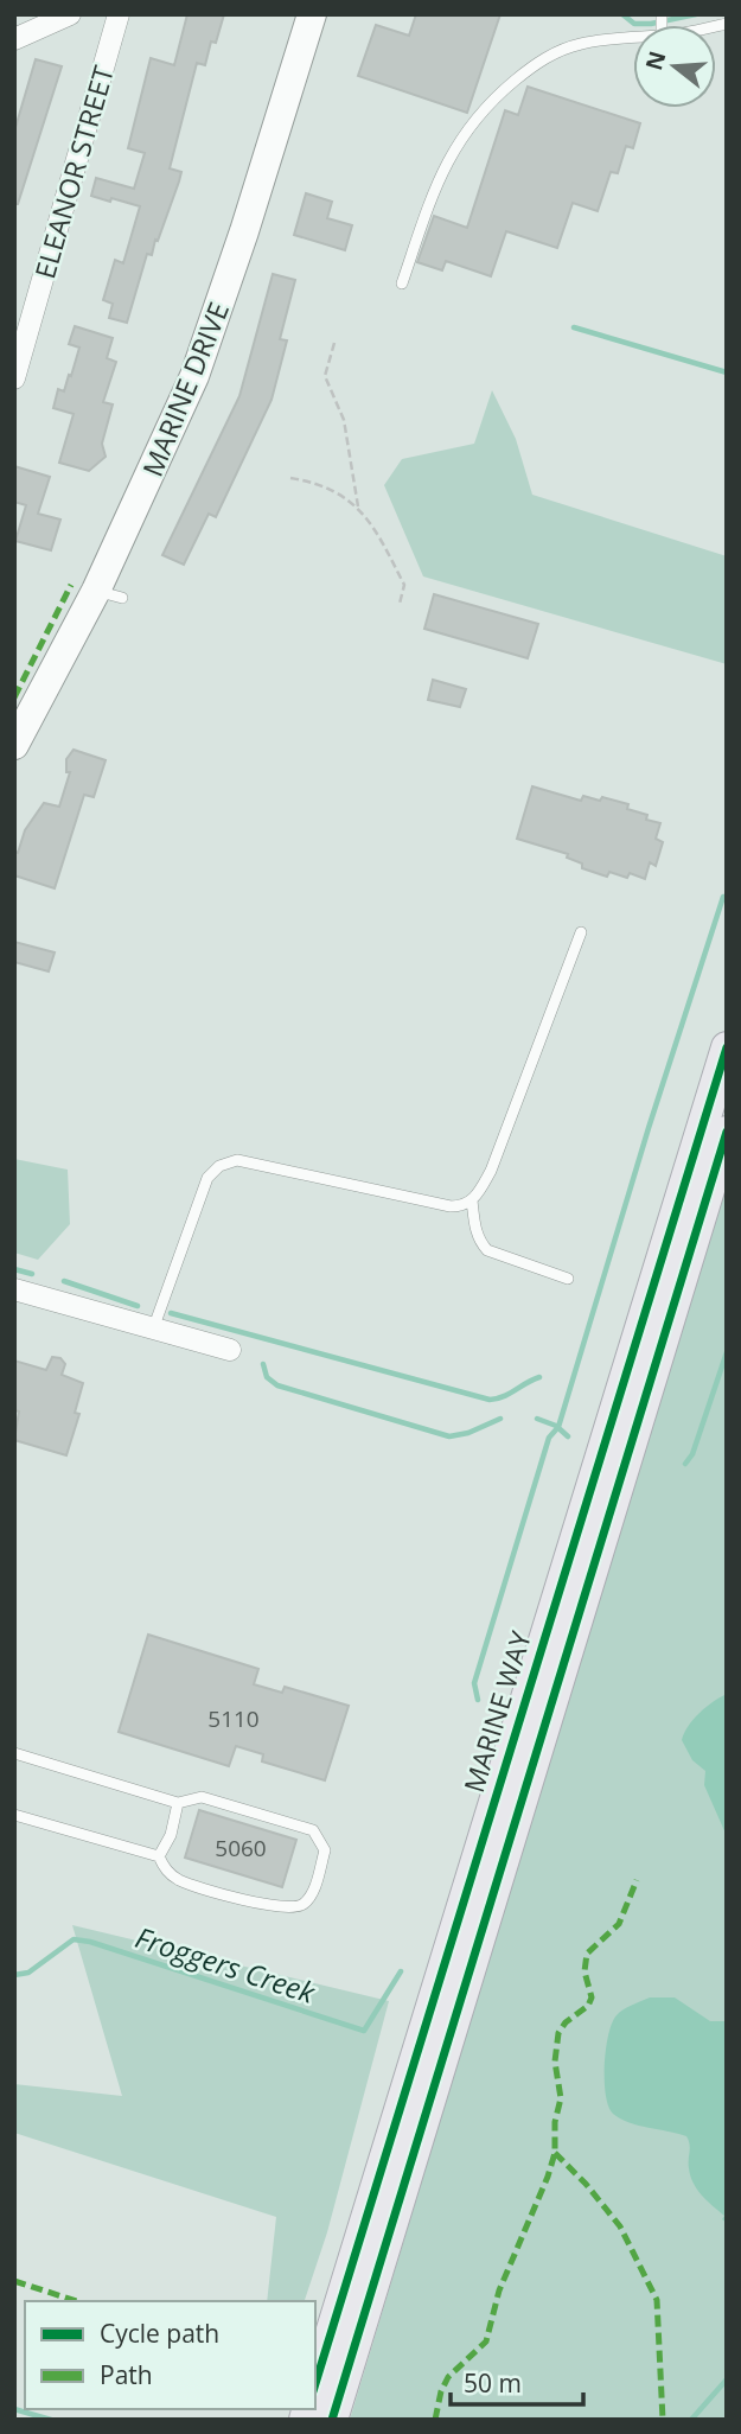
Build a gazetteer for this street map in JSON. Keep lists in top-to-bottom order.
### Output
{
  "streets": {
    "main road": ["MARINE WAY"],
    "street": ["ELEANOR STREET", "MARINE DRIVE"]
  },
  "water": ["Froggers Creek"],
  "house_numbers": ["5110", "5060"],
  "legend": ["Cycle path", "Path"],
  "scale_bar": "50 m",
  "north": "left"
}
